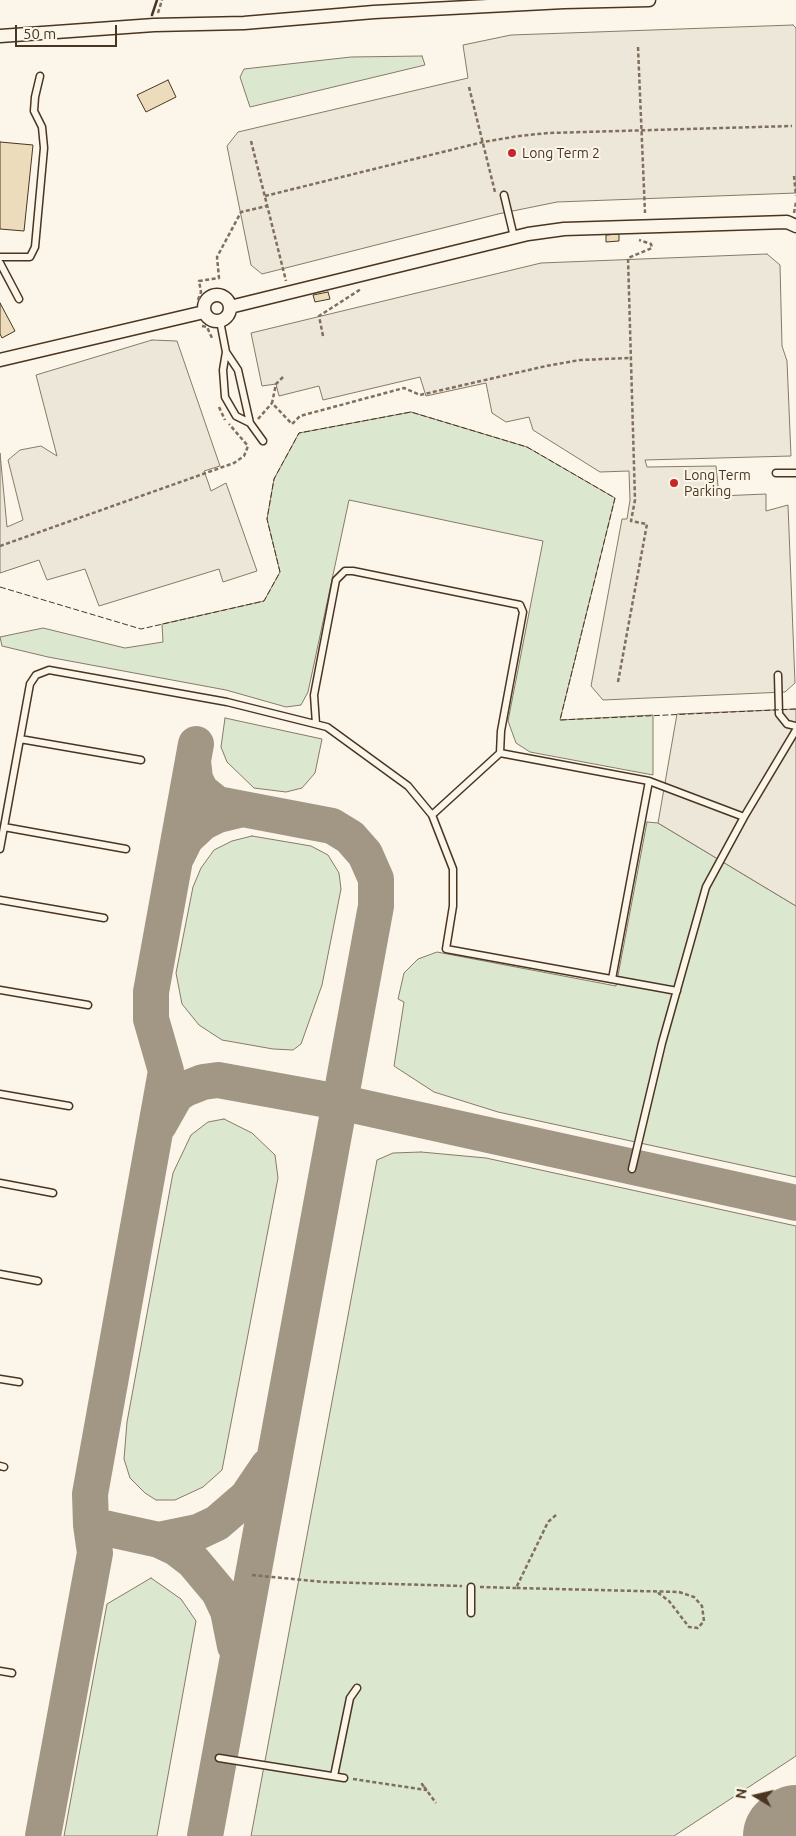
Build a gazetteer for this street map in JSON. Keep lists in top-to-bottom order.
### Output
{
  "places": ["Long Term 2", "Long Term Parking"],
  "scale_bar": "50 m",
  "north": "left"
}
